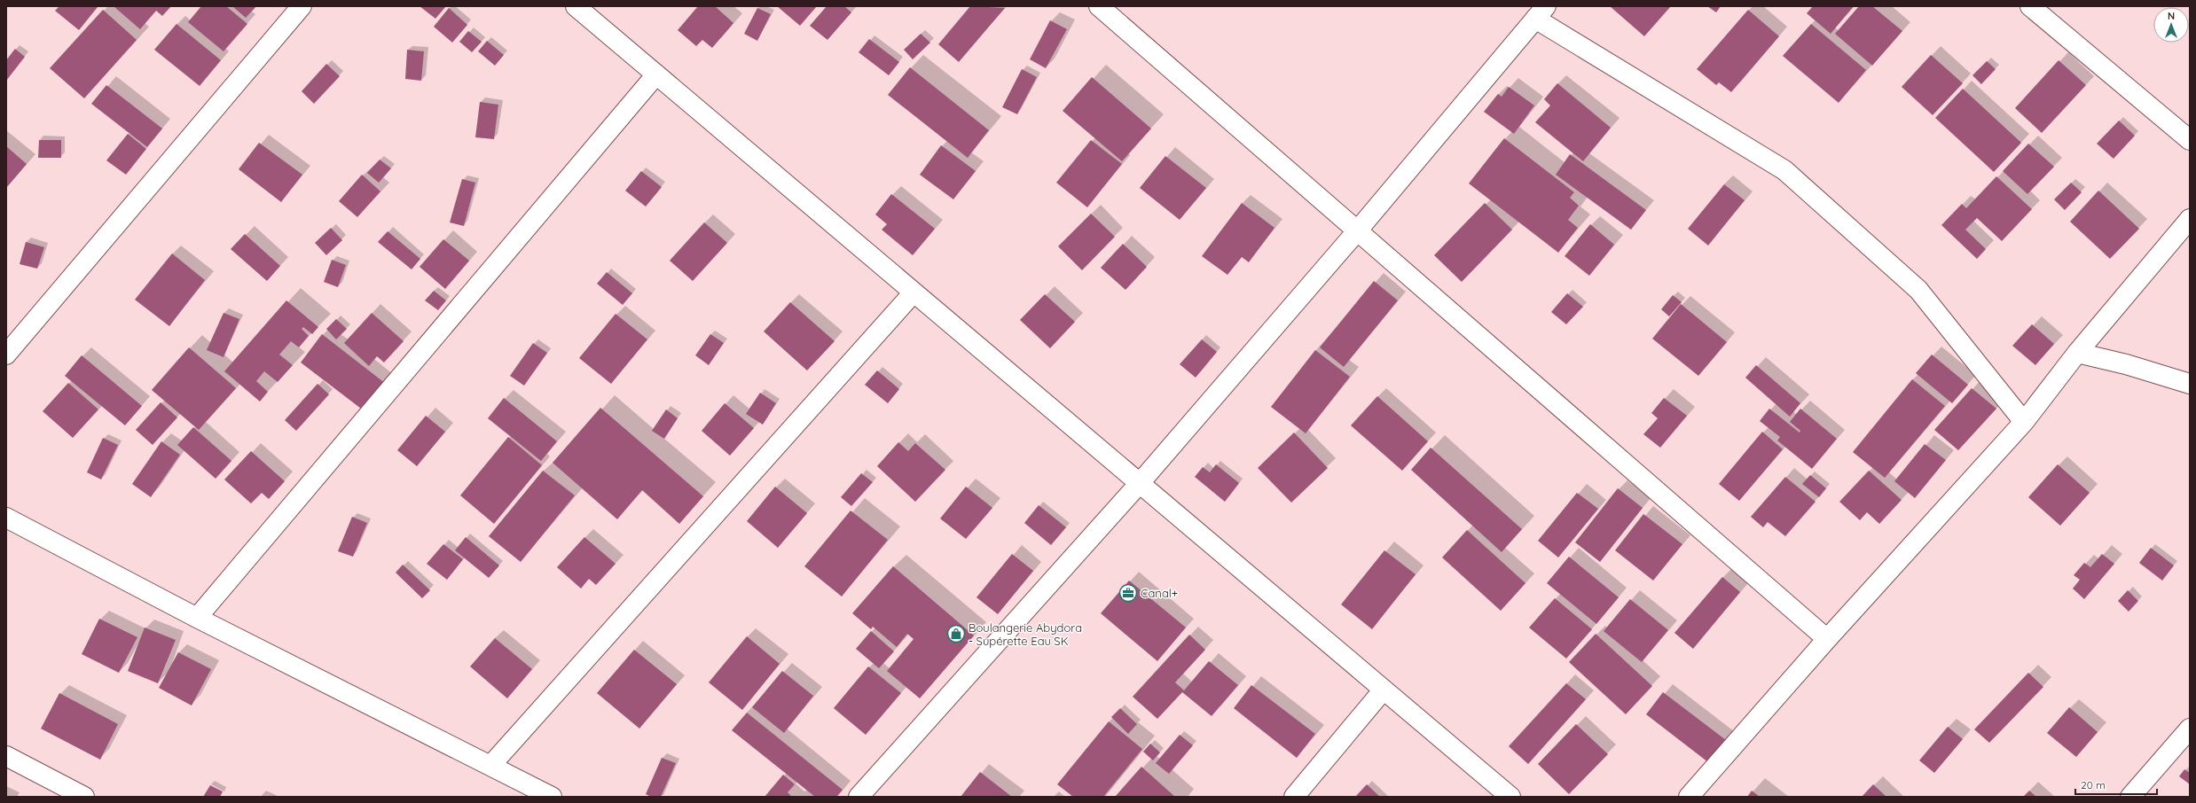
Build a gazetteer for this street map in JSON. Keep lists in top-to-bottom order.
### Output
{
  "places": {
    "office": ["Canal+"],
    "shop": ["Boulangerie Abydora - Supérette Eau SK"]
  },
  "scale_bar": "20 m",
  "north": "top"
}
